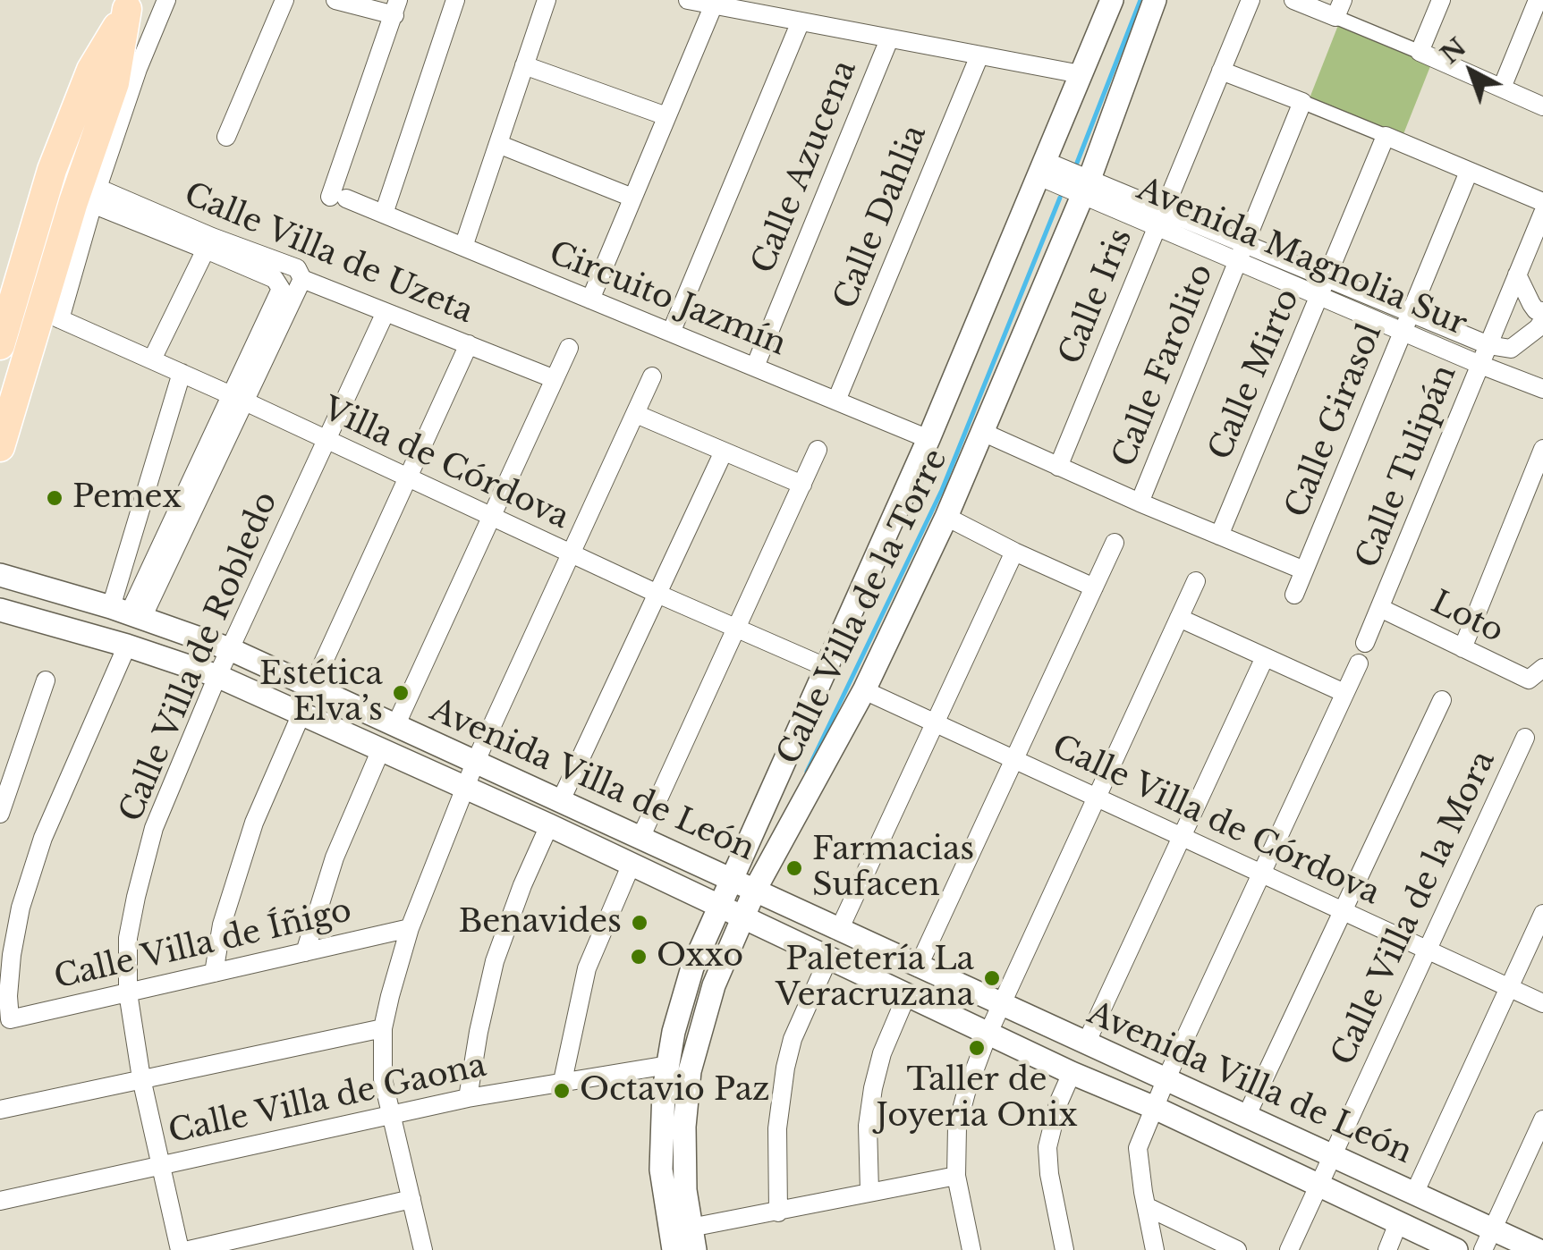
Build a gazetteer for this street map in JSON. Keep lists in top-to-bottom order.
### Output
{
  "streets": {
    "street": [
      "Calle Azucena",
      "Calle Dahlia",
      "Calle Villa de Uzeta",
      "Avenida Magnolia Sur",
      "Calle Iris",
      "Circuito Jazmín",
      "Calle Farolito",
      "Calle Mirto",
      "Calle Girasol",
      "Villa de Córdova",
      "Calle Tulipán",
      "Calle Villa de la Torre",
      "Loto",
      "Calle Villa de Robledo",
      "Avenida Villa de León",
      "Calle Villa de Córdova",
      "Calle Villa de la Mora",
      "Calle Villa de Íñigo",
      "Calle Villa de Gaona"
    ]
  },
  "crossings": [
    ["Calle Azucena", "Circuito Jazmín"],
    ["Calle Dahlia", "Circuito Jazmín"],
    ["Calle Villa de Uzeta", "Villa de Córdova"],
    ["Calle Villa de Uzeta", "Calle Villa de Robledo"],
    ["Avenida Magnolia Sur", "Calle Iris"],
    ["Avenida Magnolia Sur", "Calle Farolito"],
    ["Avenida Magnolia Sur", "Calle Mirto"],
    ["Avenida Magnolia Sur", "Calle Girasol"],
    ["Avenida Magnolia Sur", "Calle Tulipán"],
    ["Avenida Magnolia Sur", "Calle Villa de la Torre"],
    ["Circuito Jazmín", "Calle Villa de la Torre"],
    ["Villa de Córdova", "Calle Villa de la Torre"],
    ["Villa de Córdova", "Calle Villa de Robledo"],
    ["Calle Tulipán", "Loto"],
    ["Calle Villa de la Torre", "Avenida Villa de León"],
    ["Calle Villa de la Torre", "Calle Villa de Córdova"],
    ["Calle Villa de la Torre", "Calle Villa de Gaona"],
    ["Calle Villa de Robledo", "Avenida Villa de León"],
    ["Calle Villa de Robledo", "Calle Villa de Íñigo"],
    ["Calle Villa de Robledo", "Calle Villa de Gaona"],
    ["Avenida Villa de León", "Calle Villa de la Mora"],
    ["Avenida Villa de León", "Calle Villa de Íñigo"],
    ["Calle Villa de Córdova", "Calle Villa de la Mora"]
  ],
  "places": [
    "Pemex",
    "Estética Elva’s",
    "Farmacias Sufacen",
    "Benavides",
    "Oxxo",
    "Paletería La Veracruzana",
    "Taller de Joyeria Onix",
    "Octavio Paz"
  ],
  "north": "top left"
}
